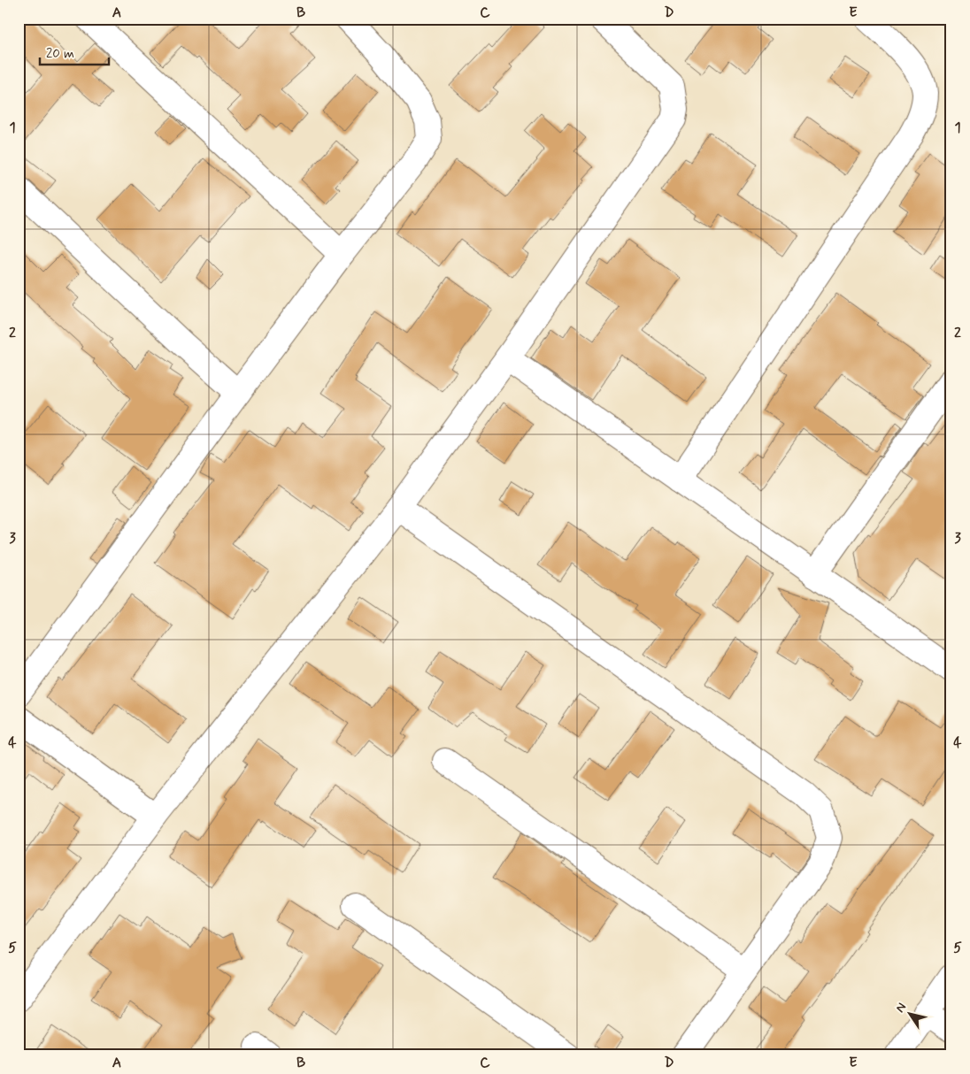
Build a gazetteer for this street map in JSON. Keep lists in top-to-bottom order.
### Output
{
  "scale_bar": "20 m",
  "north": "top left",
  "grid": {
    "columns": [
      "A",
      "B",
      "C",
      "D",
      "E"
    ],
    "rows": [
      "1",
      "2",
      "3",
      "4",
      "5"
    ]
  }
}
